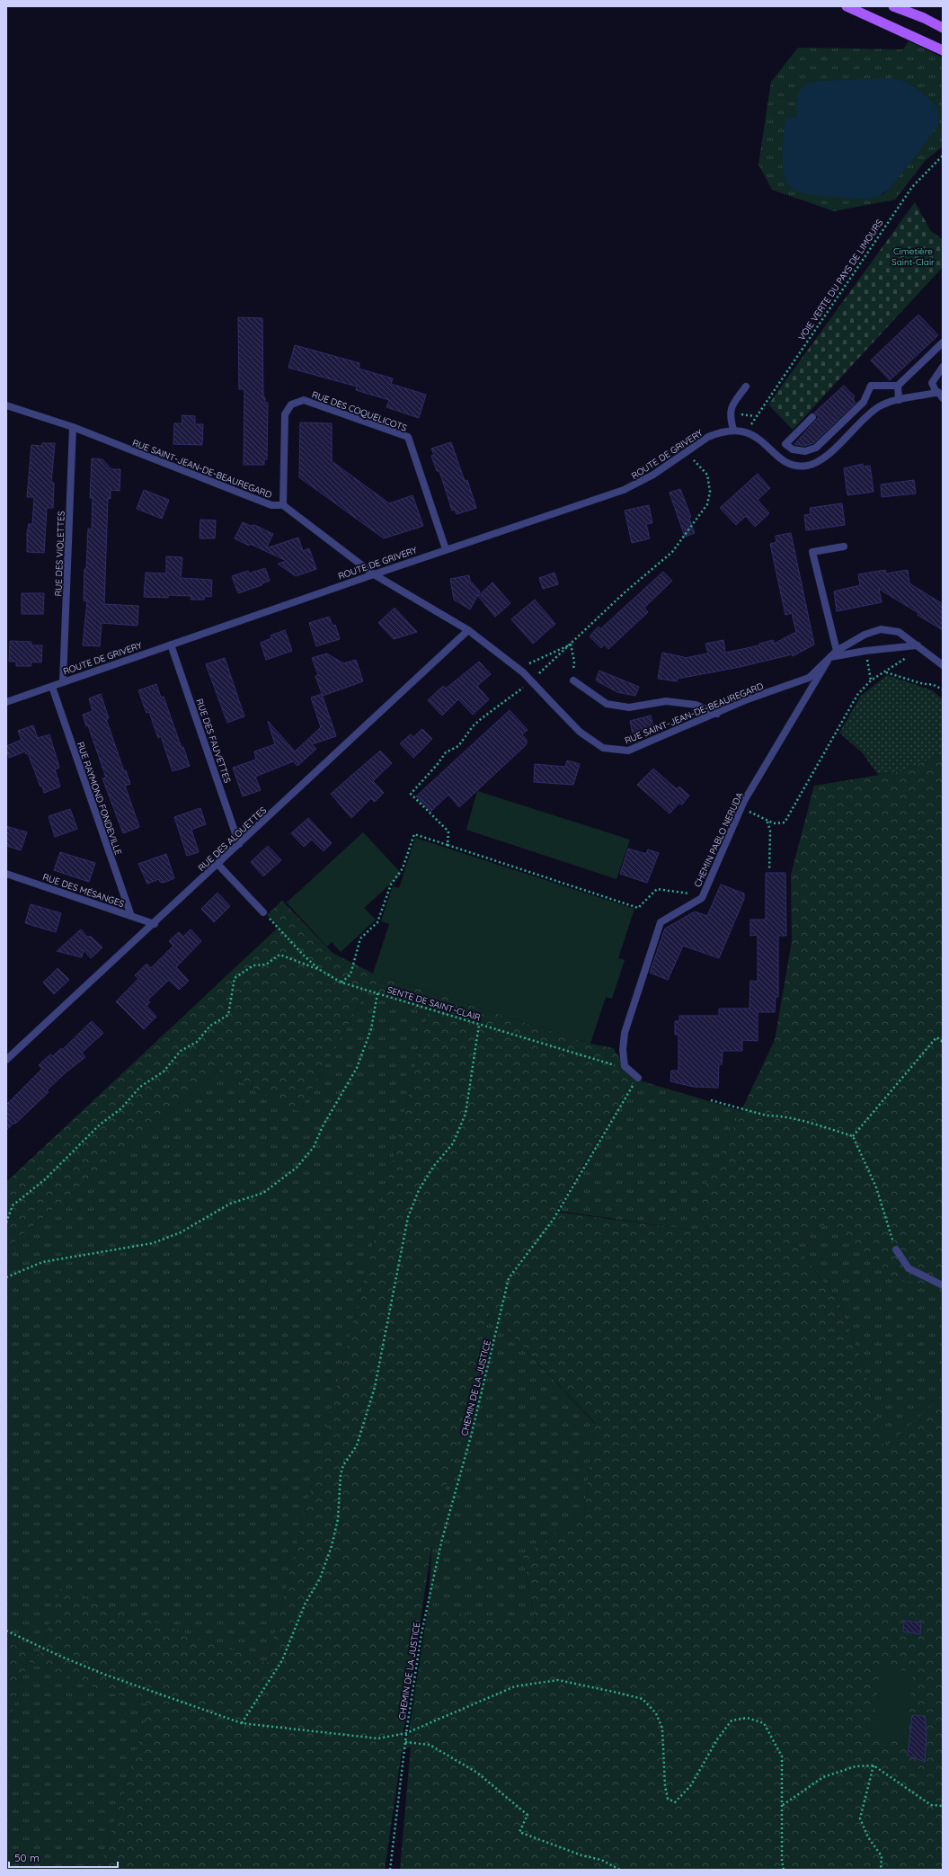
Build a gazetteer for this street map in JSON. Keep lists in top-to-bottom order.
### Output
{
  "streets": {
    "street": [
      "RUE DES COQUELICOTS",
      "ROUTE DE GRIVERY",
      "RUE SAINT-JEAN-DE-BEAUREGARD",
      "RUE DES VIOLETTES",
      "RUE DES FAUVETTES",
      "RUE RAYMOND FONDEVILLE",
      "RUE DES ALOUETTES",
      "CHEMIN PABLO NERUDA",
      "RUE DES MÉSANGES"
    ],
    "path": ["VOIE VERTE DU PAYS DE LIMOURS", "SENTE DE SAINT-CLAIR", "CHEMIN DE LA JUSTICE"]
  },
  "crossings": [
    ["RUE DES COQUELICOTS", "ROUTE DE GRIVERY"],
    ["RUE DES COQUELICOTS", "RUE SAINT-JEAN-DE-BEAUREGARD"],
    ["ROUTE DE GRIVERY", "RUE SAINT-JEAN-DE-BEAUREGARD"],
    ["ROUTE DE GRIVERY", "RUE DES VIOLETTES"],
    ["ROUTE DE GRIVERY", "RUE DES FAUVETTES"],
    ["ROUTE DE GRIVERY", "RUE RAYMOND FONDEVILLE"],
    ["RUE SAINT-JEAN-DE-BEAUREGARD", "RUE DES VIOLETTES"],
    ["RUE SAINT-JEAN-DE-BEAUREGARD", "RUE DES ALOUETTES"],
    ["RUE SAINT-JEAN-DE-BEAUREGARD", "CHEMIN PABLO NERUDA"],
    ["RUE DES FAUVETTES", "RUE DES ALOUETTES"],
    ["RUE RAYMOND FONDEVILLE", "RUE DES MÉSANGES"],
    ["RUE DES ALOUETTES", "RUE DES MÉSANGES"],
    ["CHEMIN PABLO NERUDA", "SENTE DE SAINT-CLAIR"]
  ],
  "parks": ["Cimetière Saint-Clair"],
  "scale_bar": "50 m"
}
